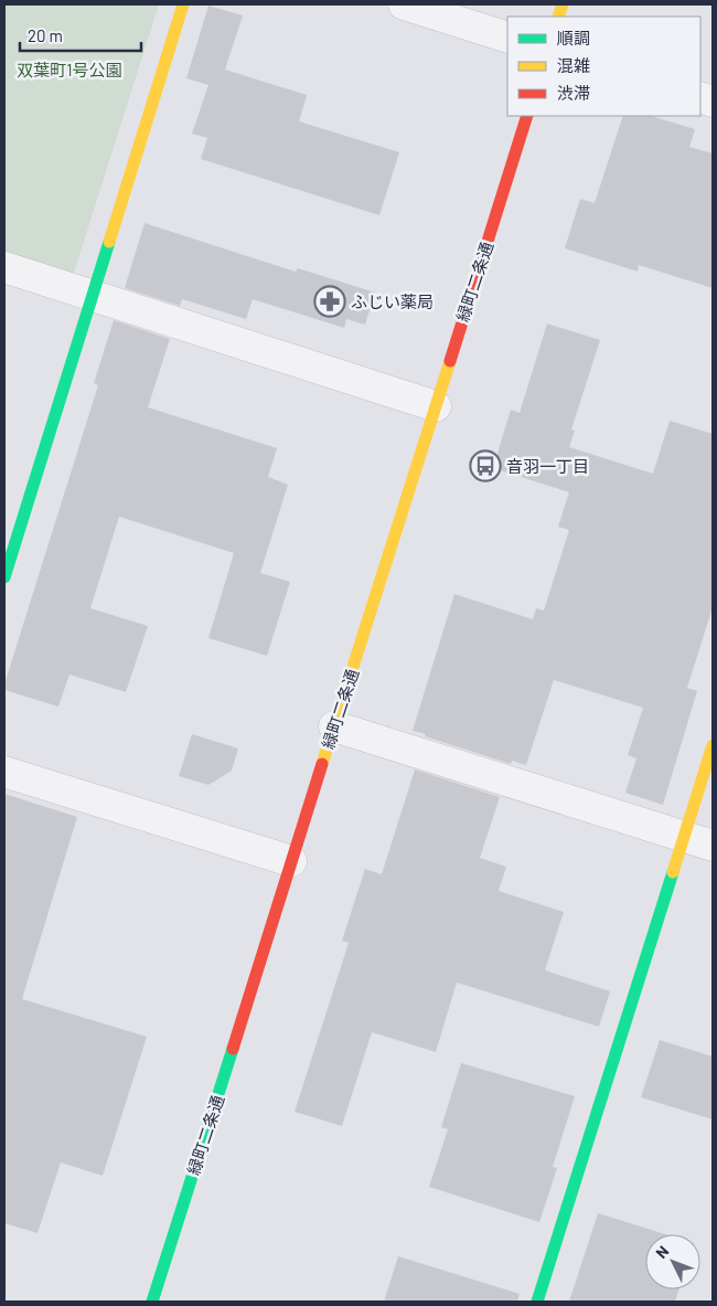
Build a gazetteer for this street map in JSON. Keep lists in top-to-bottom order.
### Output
{
  "streets": {
    "street": ["緑町二条通"]
  },
  "parks": ["双葉町1号公園"],
  "places": {
    "pharmacy": ["ふじい薬局"],
    "bus stop": ["音羽一丁目"]
  },
  "legend": ["順調", "混雑", "渋滞"],
  "scale_bar": "20 m",
  "north": "top left"
}
